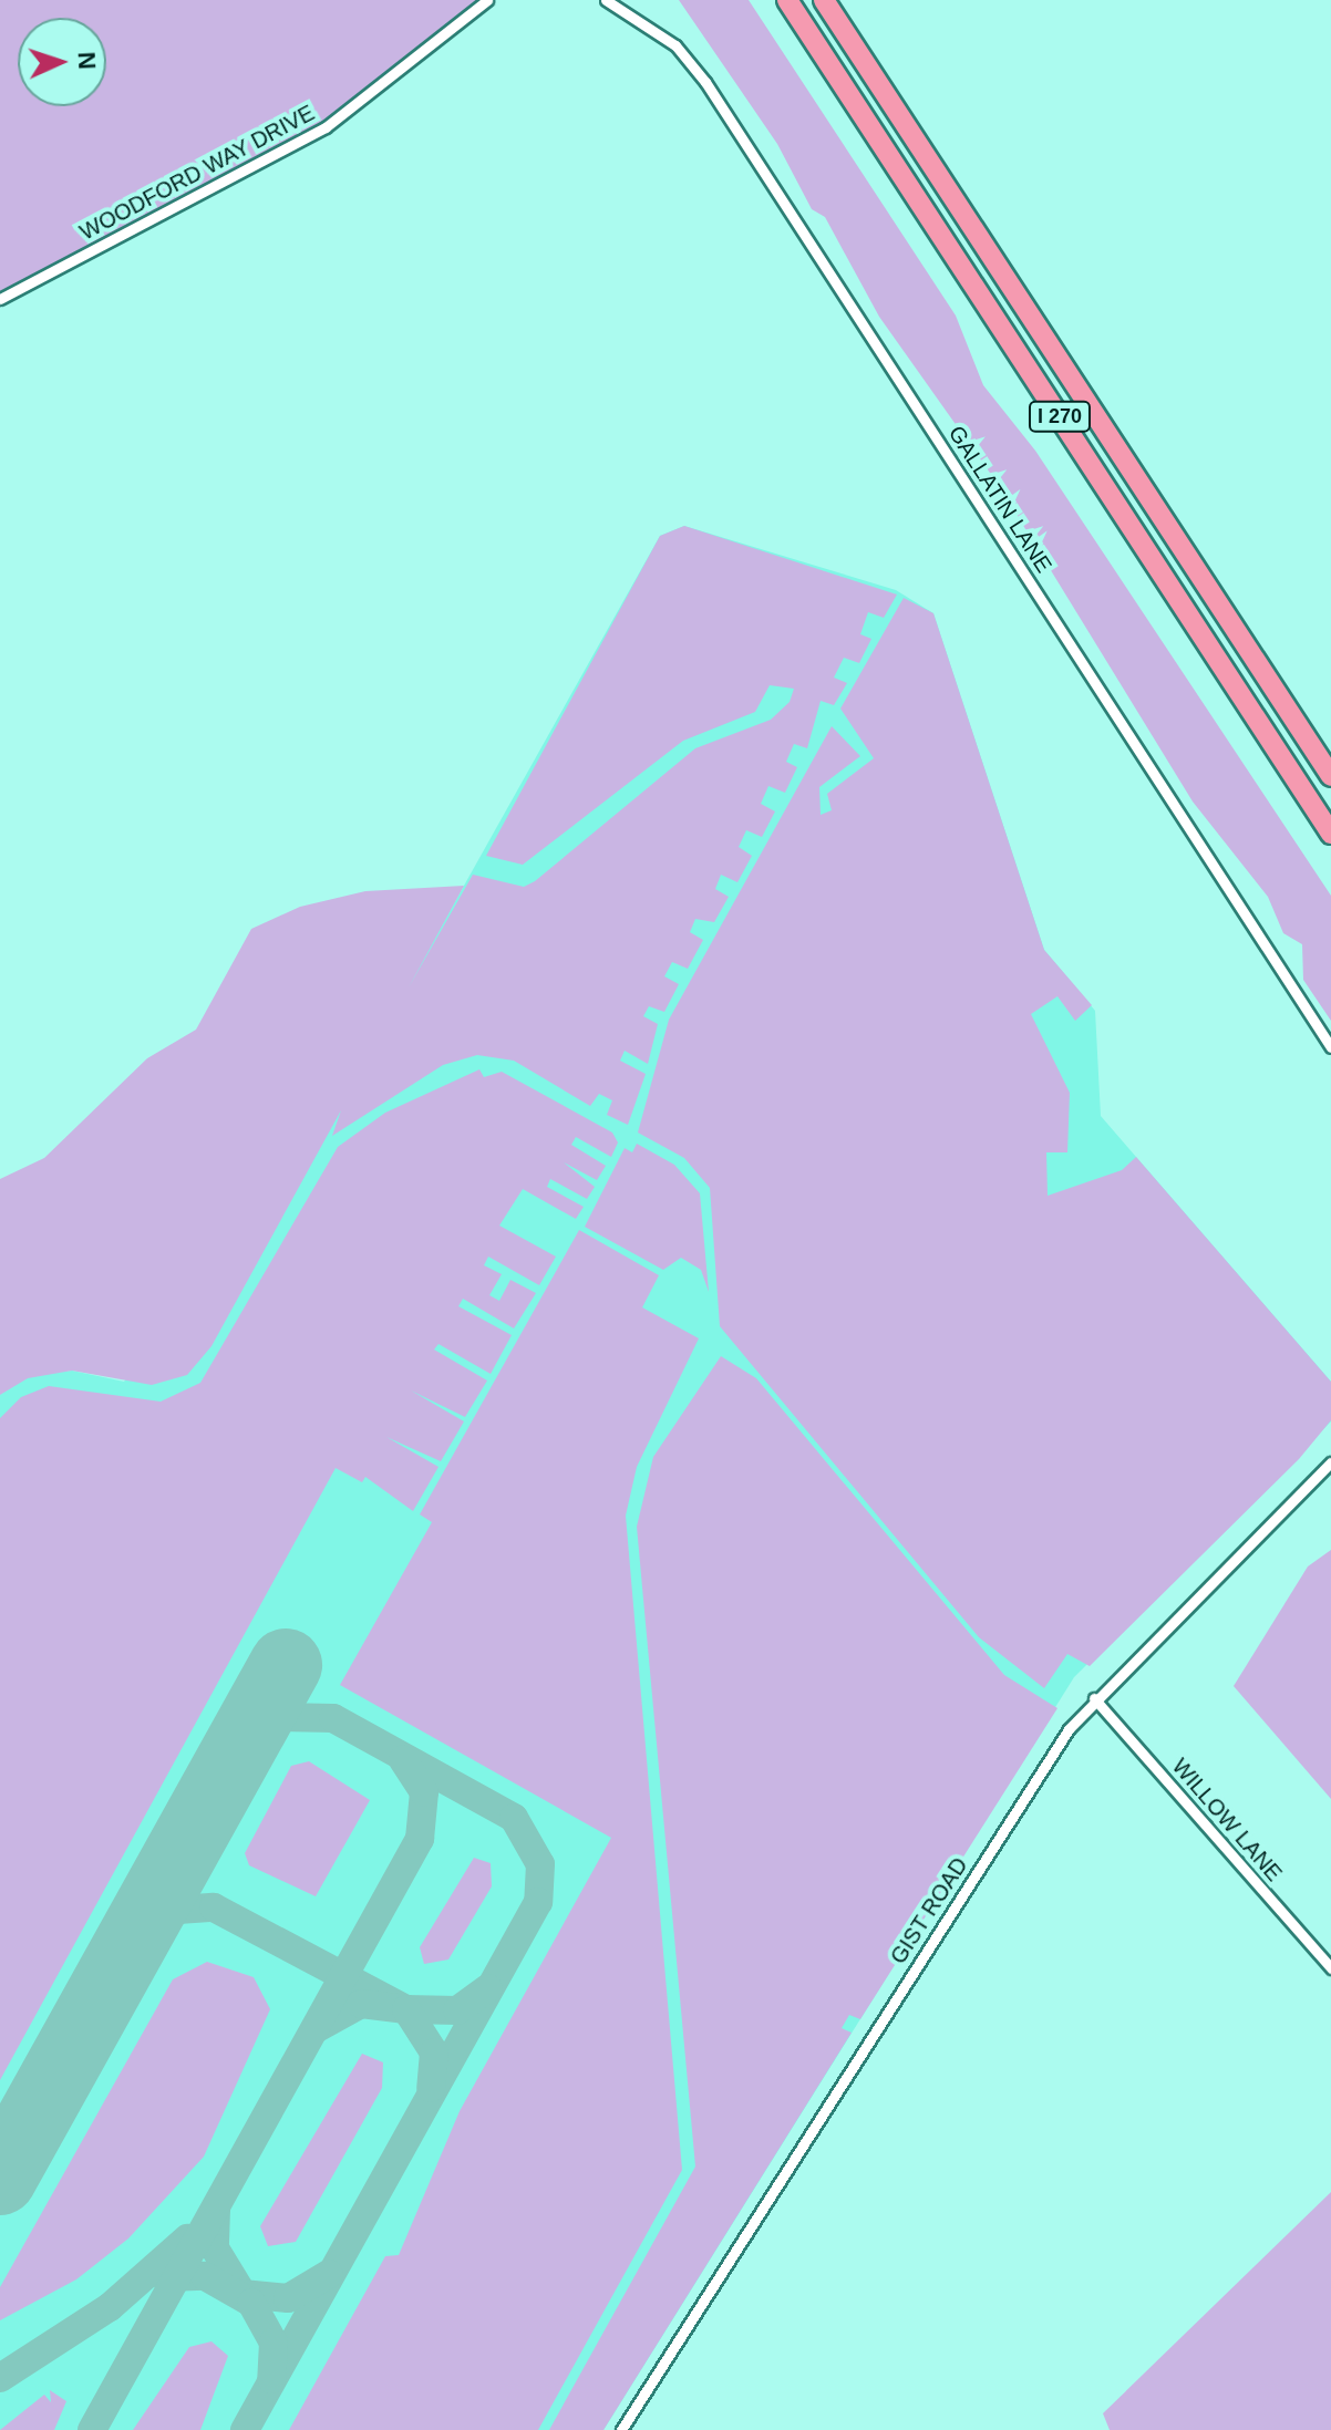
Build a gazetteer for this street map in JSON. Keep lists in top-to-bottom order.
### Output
{
  "streets": {
    "highway": ["I 270"],
    "street": [
      "WOODFORD WAY DRIVE",
      "GALLATIN LANE",
      "WILLOW LANE",
      "GIST ROAD"
    ]
  },
  "crossings": [
    ["WILLOW LANE", "GIST ROAD"]
  ],
  "north": "right"
}
